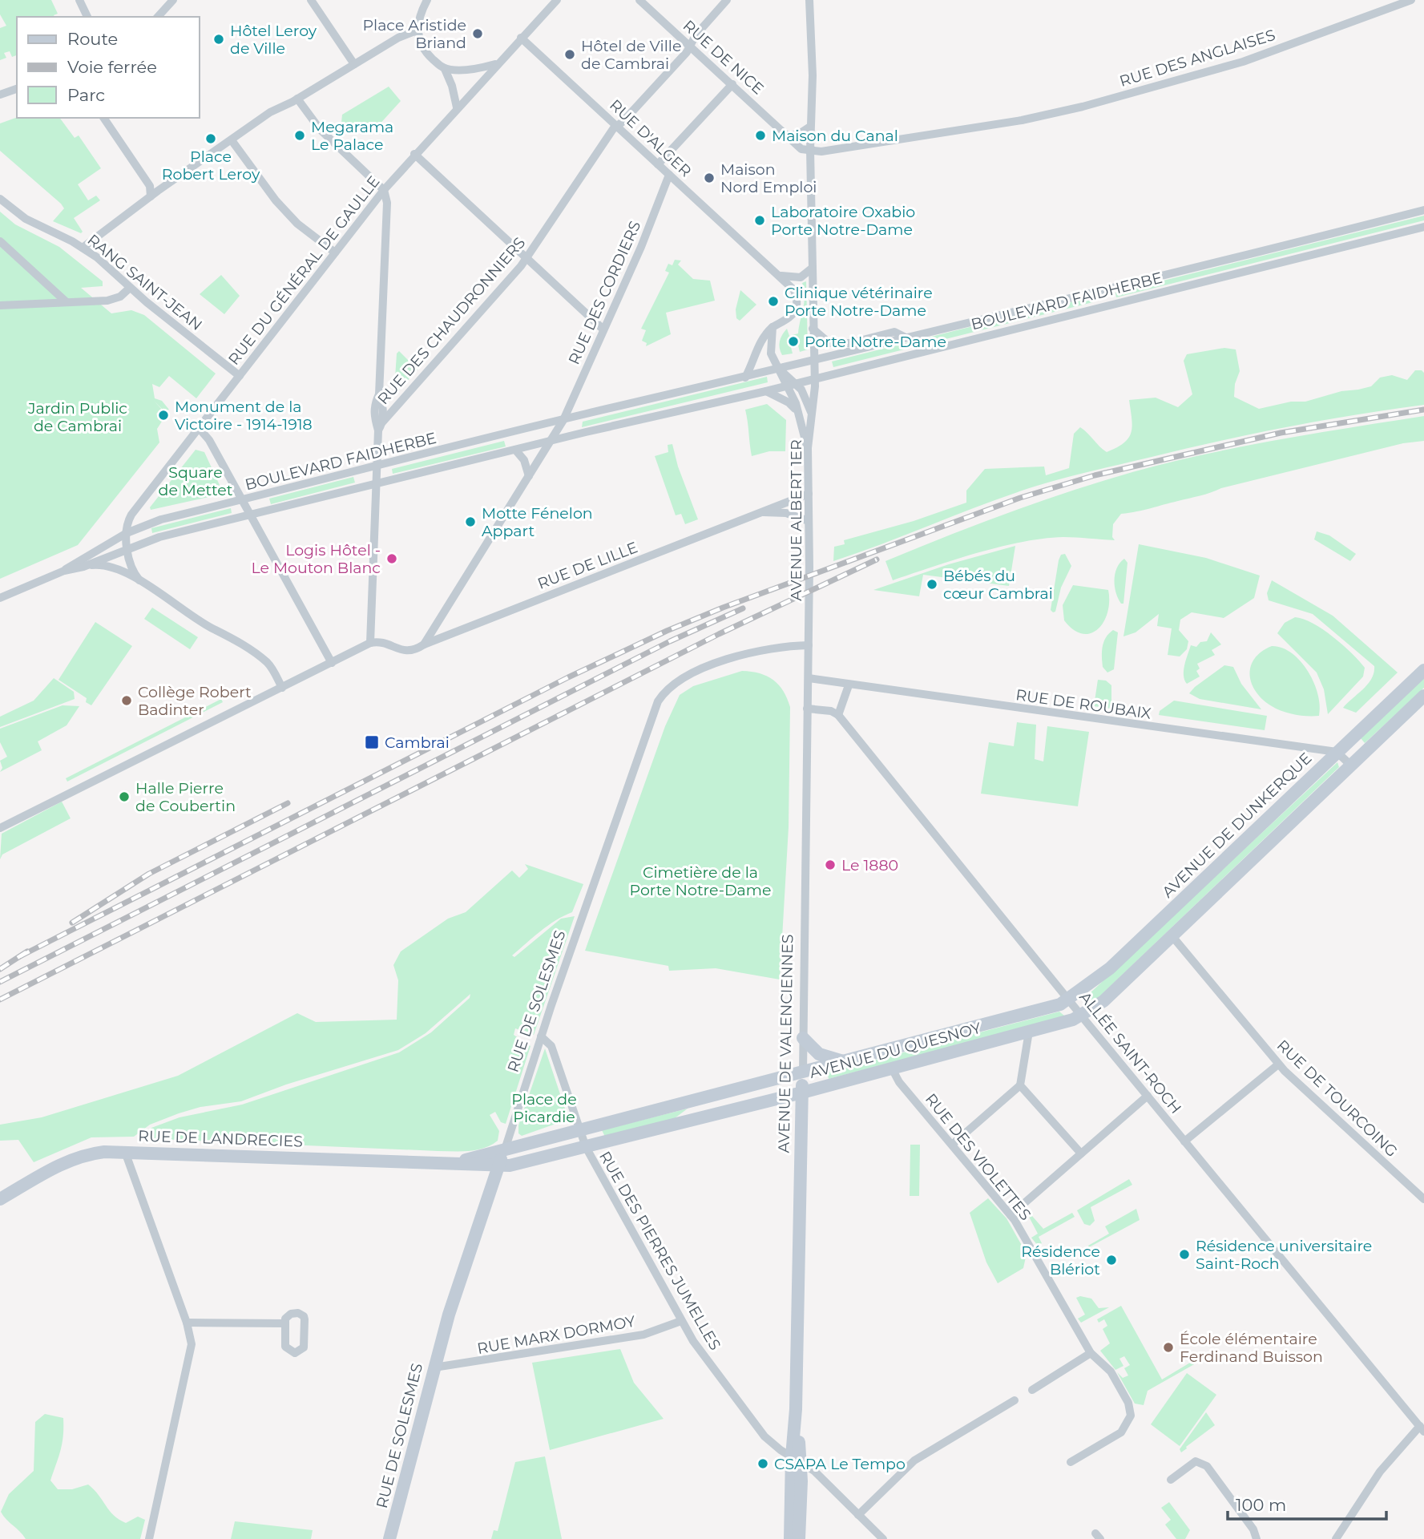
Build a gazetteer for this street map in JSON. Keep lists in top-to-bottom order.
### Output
{
  "streets": {
    "main road": [
      "AVENUE DE DUNKERQUE",
      "RUE DE SOLESMES",
      "AVENUE DE VALENCIENNES",
      "AVENUE DU QUESNOY",
      "RUE DE LANDRECIES"
    ],
    "street": [
      "RUE DE NICE",
      "RUE DES ANGLAISES",
      "RUE D'ALGER",
      "RUE DU GÉNÉRAL DE GAULLE",
      "RANG SAINT-JEAN",
      "RUE DES CORDIERS",
      "BOULEVARD FAIDHERBE",
      "RUE DES CHAUDRONNIERS",
      "AVENUE ALBERT 1ER",
      "RUE DE LILLE",
      "RUE DE ROUBAIX",
      "ALLÉE SAINT-ROCH",
      "RUE DE TOURCOING",
      "RUE DES VIOLETTES",
      "RUE DES PIERRES JUMELLES",
      "RUE MARX DORMOY"
    ]
  },
  "crossings": [
    ["RUE DE NICE", "RUE DES ANGLAISES"],
    ["RUE DE NICE", "RUE DES CHAUDRONNIERS"],
    ["RUE DE NICE", "AVENUE ALBERT 1ER"],
    ["RUE DES ANGLAISES", "AVENUE ALBERT 1ER"],
    ["RUE D'ALGER", "RUE DES CORDIERS"],
    ["RUE D'ALGER", "RUE DES CHAUDRONNIERS"],
    ["RUE DU GÉNÉRAL DE GAULLE", "RANG SAINT-JEAN"],
    ["RUE DU GÉNÉRAL DE GAULLE", "BOULEVARD FAIDHERBE"],
    ["RUE DES CORDIERS", "BOULEVARD FAIDHERBE"],
    ["BOULEVARD FAIDHERBE", "AVENUE ALBERT 1ER"],
    ["AVENUE ALBERT 1ER", "RUE DE LILLE"],
    ["AVENUE ALBERT 1ER", "RUE DE ROUBAIX"],
    ["AVENUE ALBERT 1ER", "RUE DE SOLESMES"],
    ["AVENUE ALBERT 1ER", "AVENUE DE VALENCIENNES"],
    ["RUE DE ROUBAIX", "AVENUE DE DUNKERQUE"],
    ["RUE DE ROUBAIX", "AVENUE DE VALENCIENNES"],
    ["AVENUE DE DUNKERQUE", "AVENUE DU QUESNOY"],
    ["AVENUE DE DUNKERQUE", "ALLÉE SAINT-ROCH"],
    ["RUE DE SOLESMES", "RUE DE LANDRECIES"],
    ["RUE DE SOLESMES", "RUE DES PIERRES JUMELLES"],
    ["RUE DE SOLESMES", "RUE MARX DORMOY"],
    ["AVENUE DE VALENCIENNES", "AVENUE DU QUESNOY"],
    ["AVENUE DE VALENCIENNES", "RUE DES PIERRES JUMELLES"],
    ["AVENUE DU QUESNOY", "ALLÉE SAINT-ROCH"],
    ["AVENUE DU QUESNOY", "RUE DES VIOLETTES"],
    ["AVENUE DU QUESNOY", "RUE DES PIERRES JUMELLES"],
    ["RUE DES PIERRES JUMELLES", "RUE MARX DORMOY"]
  ],
  "parks": [
    "Jardin Public de Cambrai",
    "Square de Mettet",
    "Cimetière de la Porte Notre-Dame",
    "Place de Picardie"
  ],
  "places": {
    "other": [
      "Place Aristide Briand",
      "Hôtel Leroy de Ville",
      "Hôtel de Ville de Cambrai",
      "Megarama Le Palace",
      "Maison du Canal",
      "Place Robert Leroy",
      "Maison Nord Emploi",
      "Laboratoire Oxabio Porte Notre-Dame",
      "Clinique vétérinaire Porte Notre-Dame",
      "Porte Notre-Dame",
      "Monument de la Victoire - 1914-1918",
      "Motte Fénelon Appart",
      "Logis Hôtel - Le Mouton Blanc",
      "Bébés du cœur Cambrai",
      "Collège Robert Badinter",
      "Halle Pierre de Coubertin",
      "Le 1880",
      "Résidence universitaire Saint-Roch",
      "Résidence Blériot",
      "École élémentaire Ferdinand Buisson",
      "CSAPA Le Tempo"
    ],
    "transit": ["Cambrai"]
  },
  "legend": ["Route", "Voie ferrée", "Parc"],
  "scale_bar": "100 m"
}
